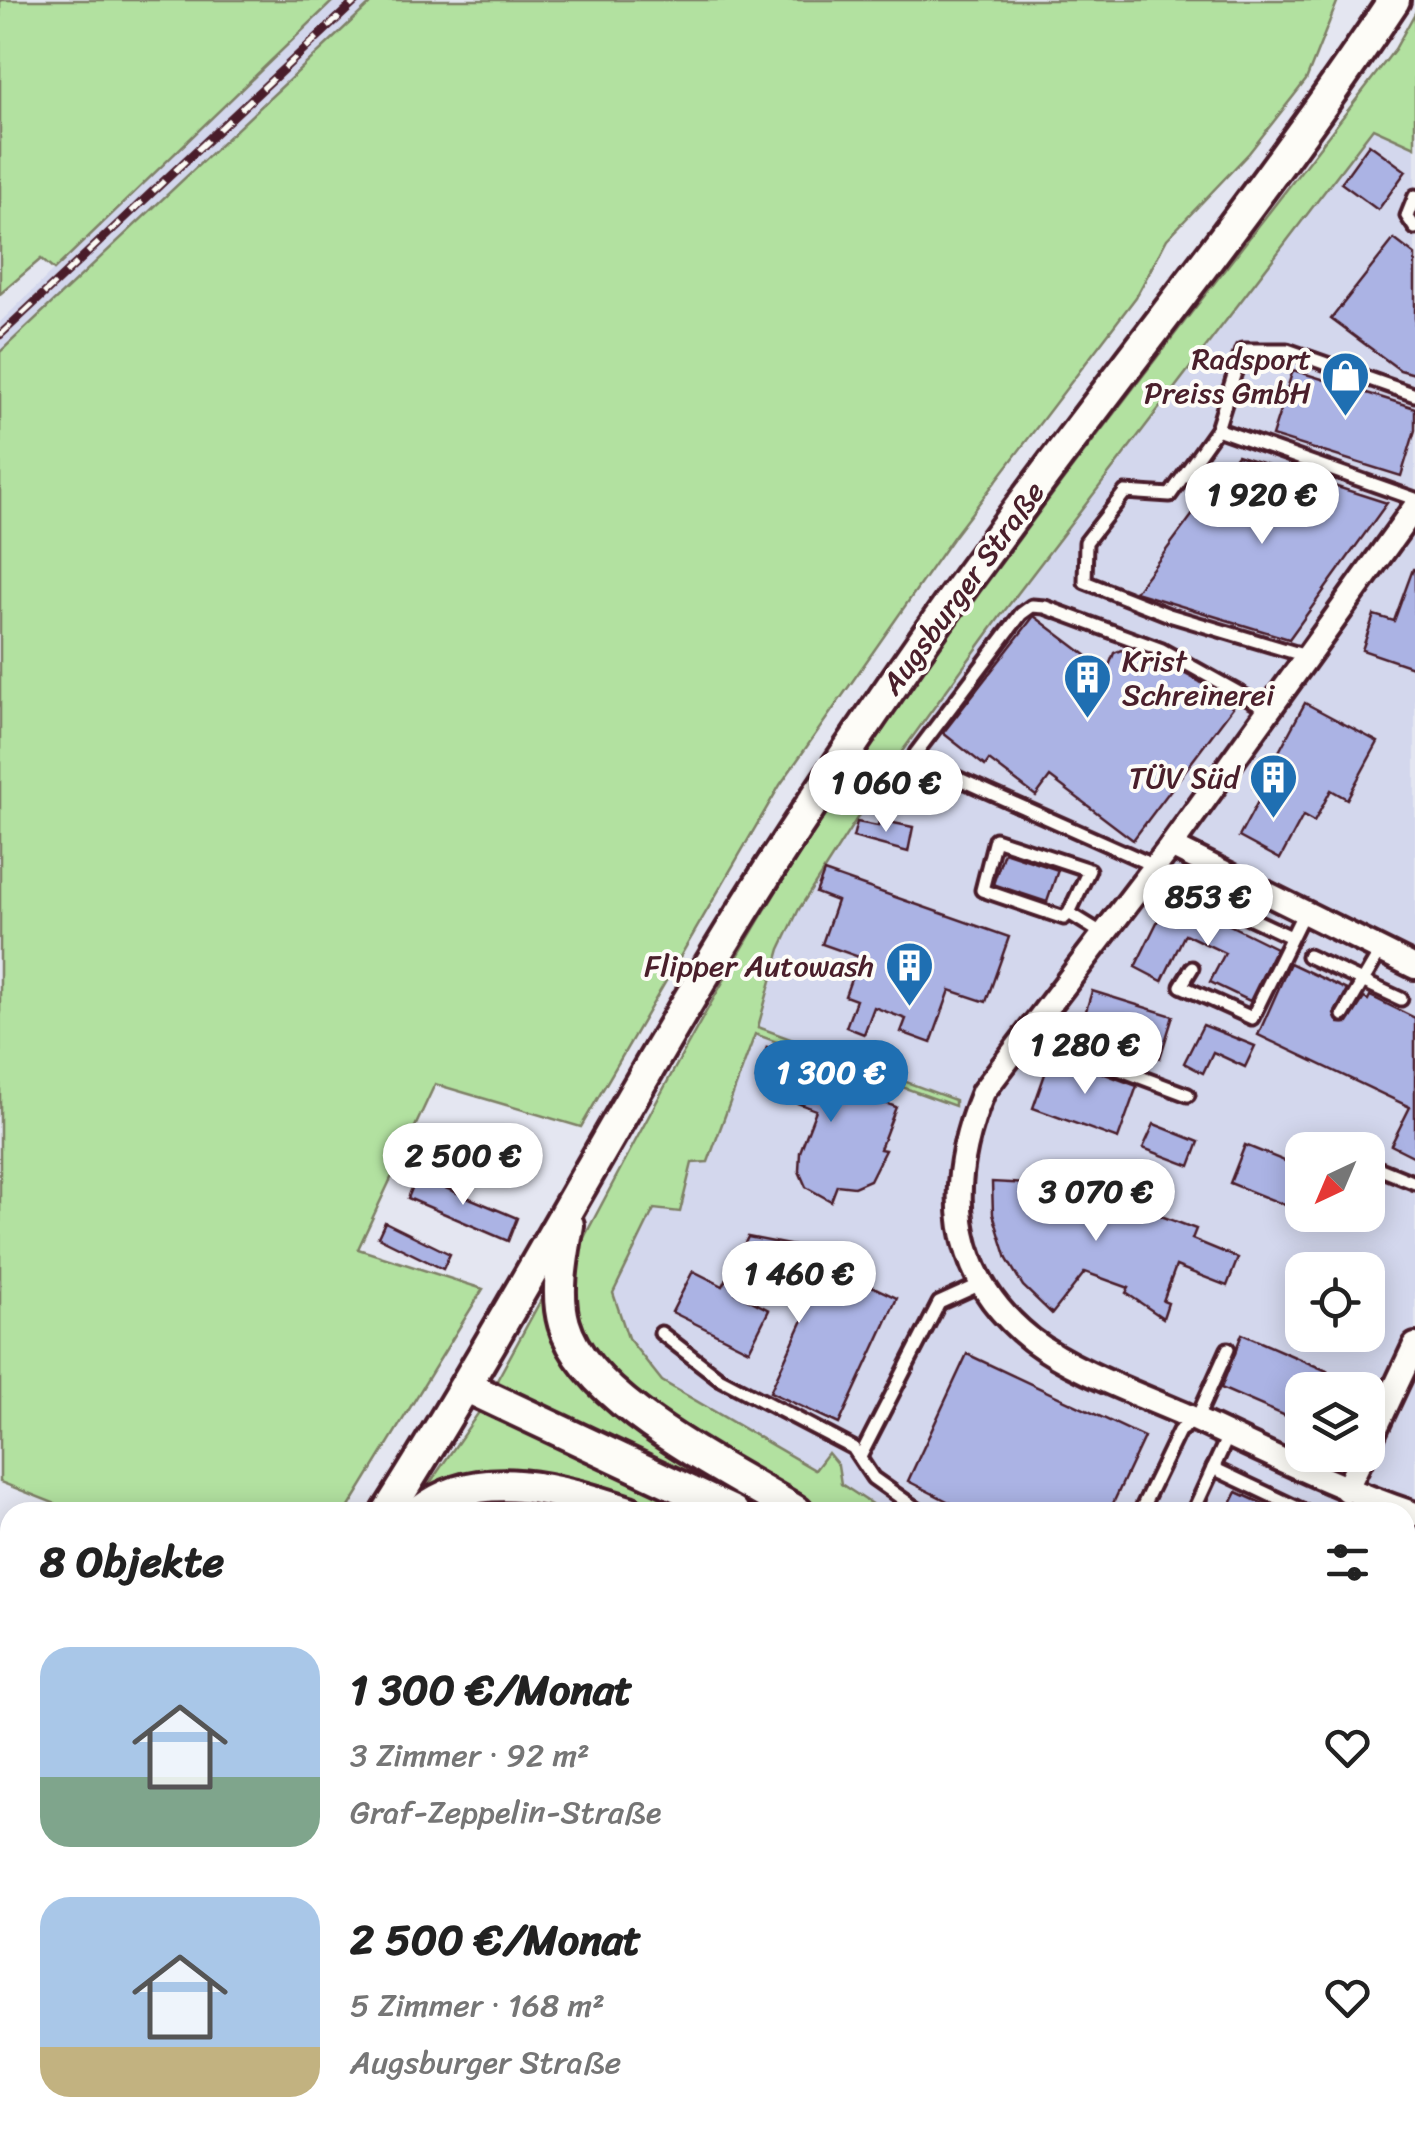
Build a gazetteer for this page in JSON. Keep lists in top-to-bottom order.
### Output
{
  "streets": {
    "main road": ["Augsburger Straße"]
  },
  "places": {
    "shop": ["Radsport Preiss GmbH"],
    "building": ["Krist Schreinerei", "TÜV Süd", "Flipper Autowash"]
  },
  "north": "bottom left",
  "page": {
    "price": [
      "1 920 €",
      "1 060 €",
      "853 €",
      "1 280 €",
      "1 300 €",
      "2 500 €",
      "3 070 €",
      "1 460 €"
    ],
    "heading": "8 Objekte",
    "list": [
      {
        "name": "1 300 €/Monat",
        "note": "3 Zimmer · 92 m² · Graf-Zeppelin-Straße"
      },
      {
        "name": "2 500 €/Monat",
        "note": "5 Zimmer · 168 m² · Augsburger Straße"
      }
    ]
  }
}
